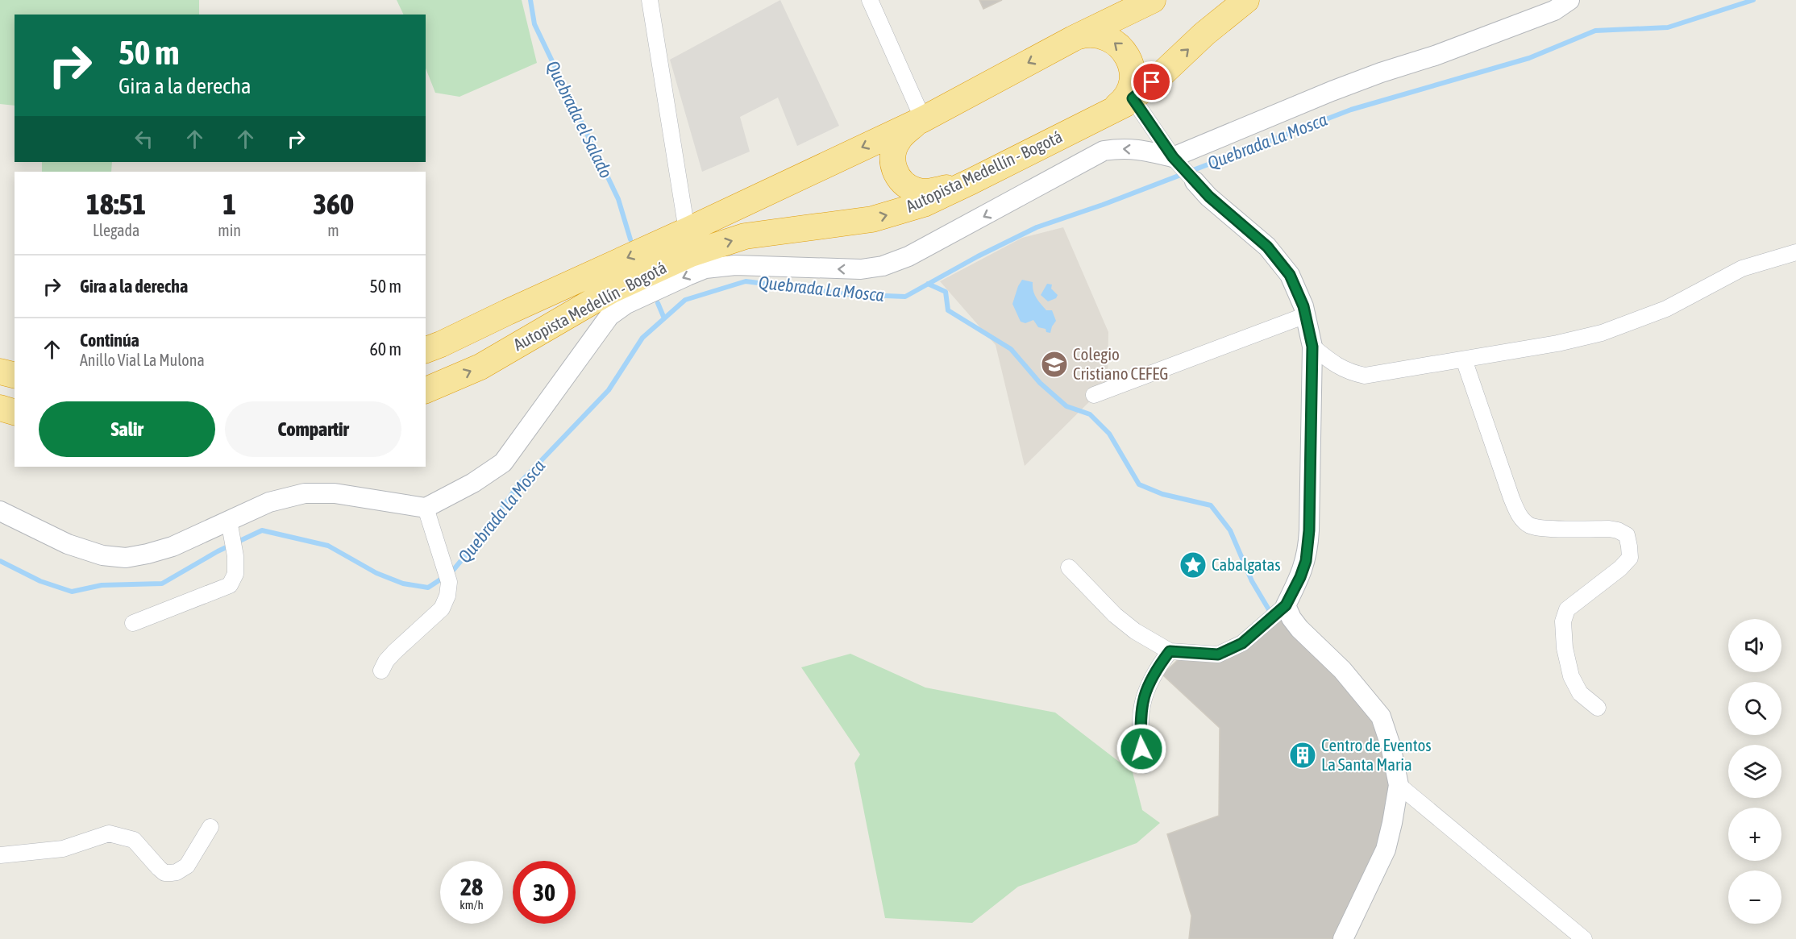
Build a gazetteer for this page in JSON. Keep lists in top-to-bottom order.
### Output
{
  "streets": {
    "highway": ["Autopista Medellín - Bogotá"]
  },
  "water": ["Quebrada el Salado", "Quebrada La Mosca"],
  "places": {
    "school or university": ["Colegio Cristiano CEFEG"],
    "place": ["Cabalgatas"],
    "building": ["Centro de Eventos La Santa Maria"]
  },
  "page": {
    "turn": ["50 m", "Gira a la derecha"],
    "eta": [
      "18:51",
      "Llegada",
      "1",
      "min",
      "360",
      "m"
    ],
    "list": [
      {
        "name": "Gira a la derecha",
        "value": "50 m"
      },
      {
        "name": "Continúa",
        "note": "Anillo Vial La Mulona",
        "value": "60 m"
      }
    ],
    "buttons": ["Salir", "Compartir"],
    "map_buttons": ["+", "−"],
    "speed": "28 km/h",
    "limit": "30"
  }
}
